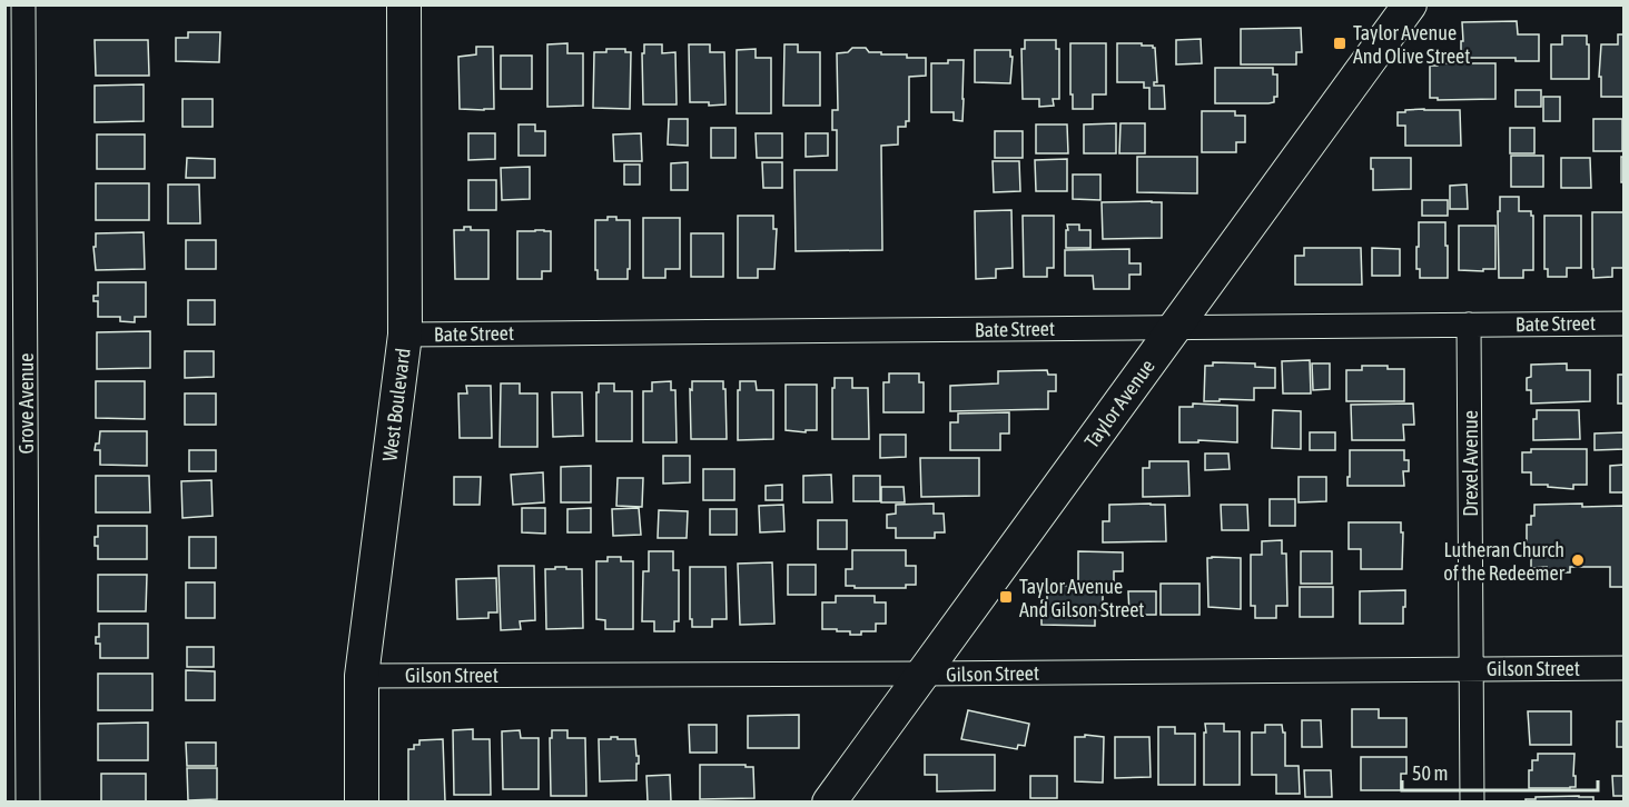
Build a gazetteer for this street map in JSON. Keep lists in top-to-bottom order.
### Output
{
  "streets": {
    "street": [
      "Bate Street",
      "Grove Avenue",
      "Taylor Avenue",
      "West Boulevard",
      "Drexel Avenue",
      "Gilson Street"
    ]
  },
  "crossings": [
    ["Bate Street", "Taylor Avenue"],
    ["Bate Street", "West Boulevard"],
    ["Bate Street", "Drexel Avenue"],
    ["Taylor Avenue", "Gilson Street"],
    ["West Boulevard", "Gilson Street"],
    ["Drexel Avenue", "Gilson Street"]
  ],
  "places": {
    "transit": ["Taylor Avenue And Olive Street", "Taylor Avenue And Gilson Street"],
    "other": ["Lutheran Church of the Redeemer"]
  },
  "scale_bar": "50 m"
}
